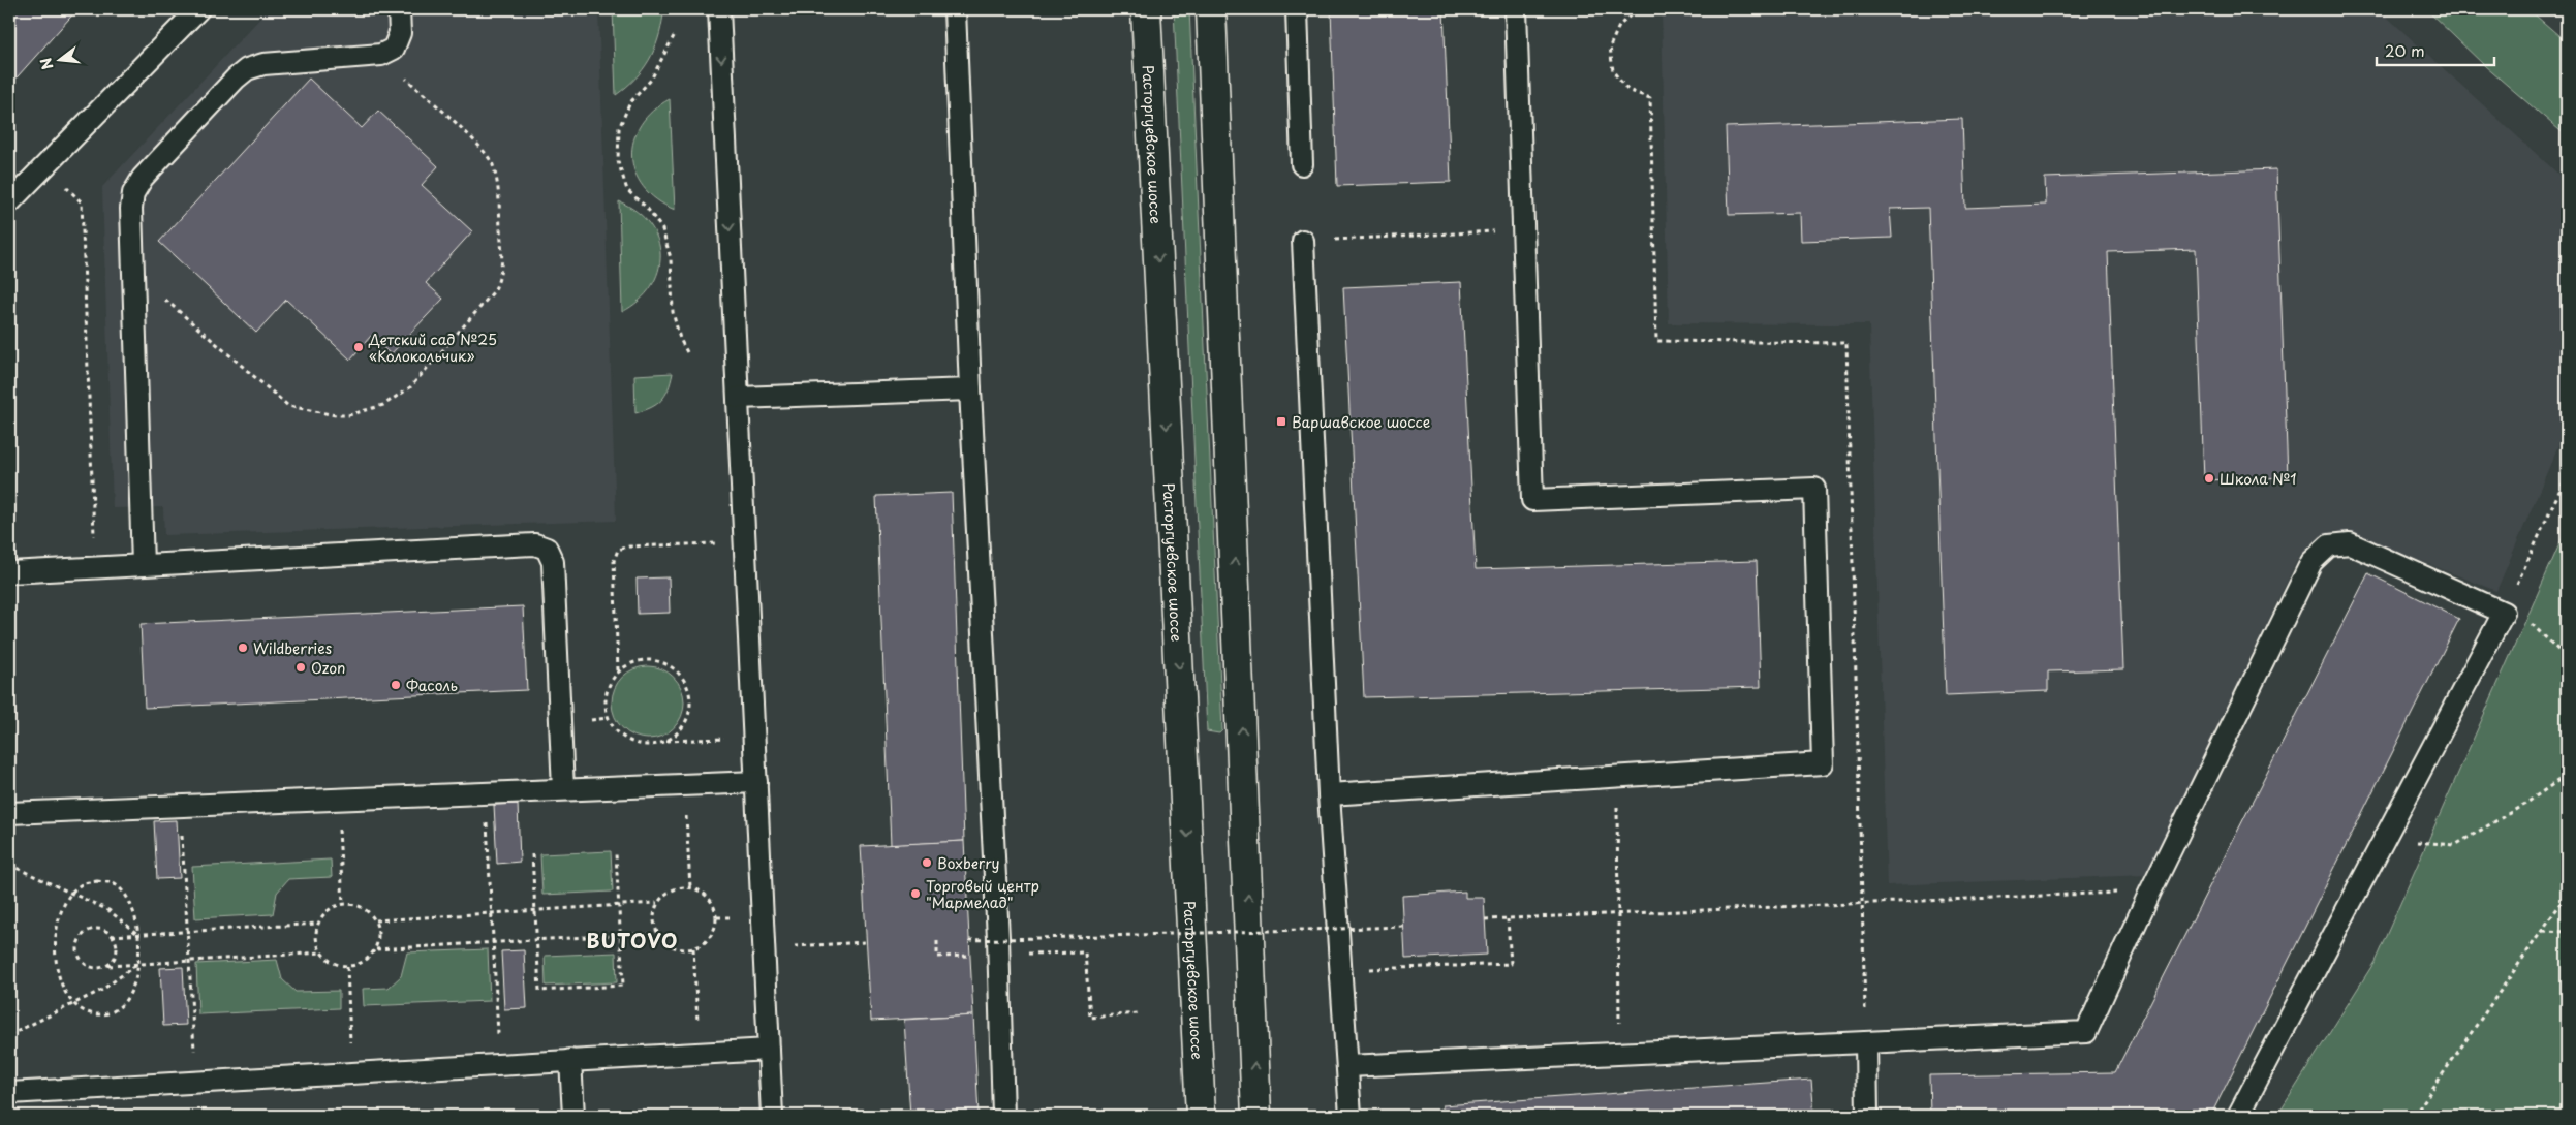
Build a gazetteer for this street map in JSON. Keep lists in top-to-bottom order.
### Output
{
  "streets": {
    "main road": ["Расторгуевское шоссе"]
  },
  "districts": ["BUTOVO"],
  "places": {
    "other": [
      "Детский сад №25 «Колокольчик»",
      "Школа №1",
      "Wildberries",
      "Ozon",
      "Фасоль",
      "Boxberry",
      "Торговый центр \"Мармелад\""
    ],
    "transit": ["Варшавское шоссе"]
  },
  "scale_bar": "20 m",
  "north": "left"
}
